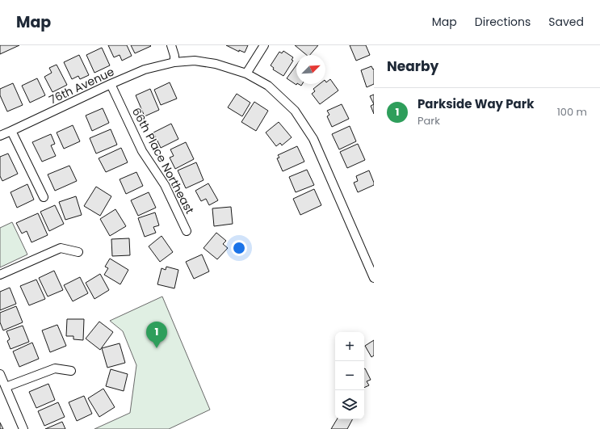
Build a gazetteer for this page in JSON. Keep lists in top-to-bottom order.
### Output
{
  "streets": {
    "street": ["76th Avenue", "66th Place Northeast"]
  },
  "crossings": [
    ["76th Avenue", "66th Place Northeast"]
  ],
  "north": "top right",
  "page": {
    "header": "Map",
    "nav": ["Map", "Directions", "Saved"],
    "heading": "Nearby",
    "list": [
      {
        "mark": "1",
        "name": "Parkside Way Park",
        "note": "Park",
        "value": "100 m"
      }
    ],
    "pins": "1",
    "map_buttons": ["+", "−"]
  }
}
